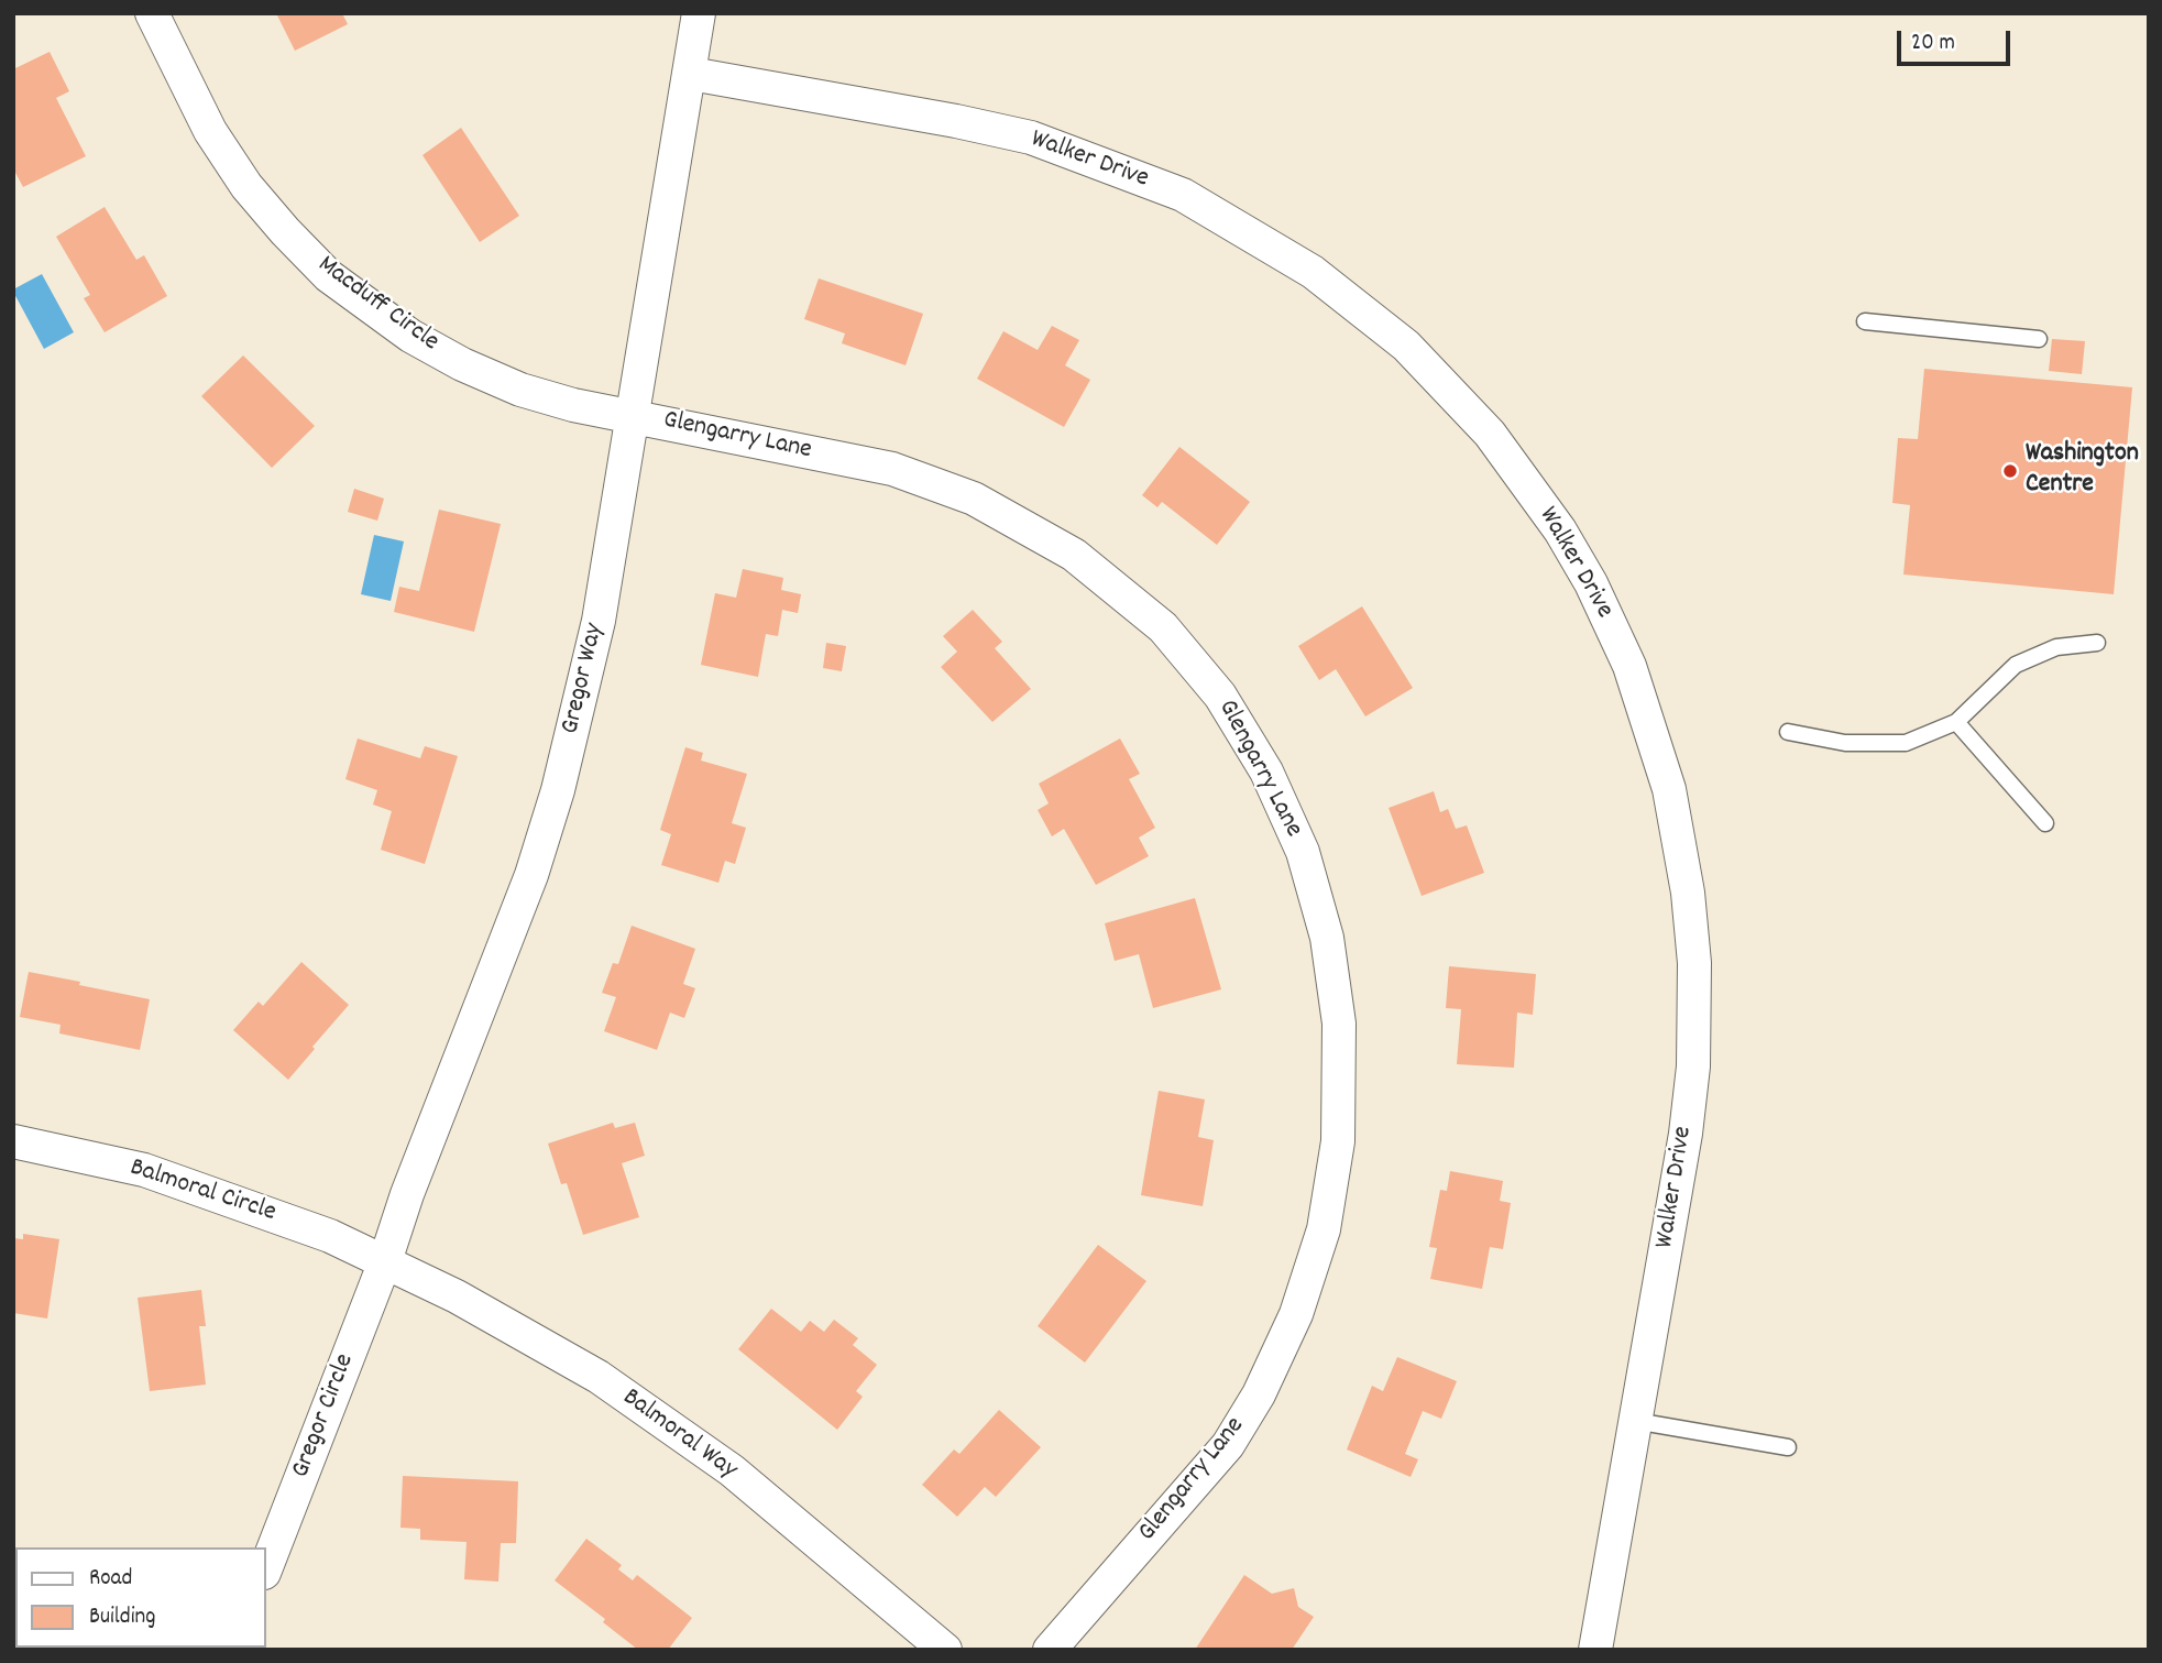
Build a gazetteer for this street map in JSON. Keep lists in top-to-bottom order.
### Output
{
  "streets": {
    "street": [
      "Walker Drive",
      "Macduff Circle",
      "Glengarry Lane",
      "Gregor Way",
      "Balmoral Circle",
      "Gregor Circle",
      "Balmoral Way"
    ]
  },
  "crossings": [
    ["Walker Drive", "Gregor Way"],
    ["Macduff Circle", "Glengarry Lane"],
    ["Macduff Circle", "Gregor Way"],
    ["Glengarry Lane", "Gregor Way"],
    ["Gregor Way", "Balmoral Circle"],
    ["Gregor Way", "Gregor Circle"],
    ["Gregor Way", "Balmoral Way"],
    ["Balmoral Circle", "Gregor Circle"],
    ["Balmoral Circle", "Balmoral Way"],
    ["Gregor Circle", "Balmoral Way"]
  ],
  "places": ["Washington Centre"],
  "legend": ["Road", "Building"],
  "scale_bar": "20 m"
}
